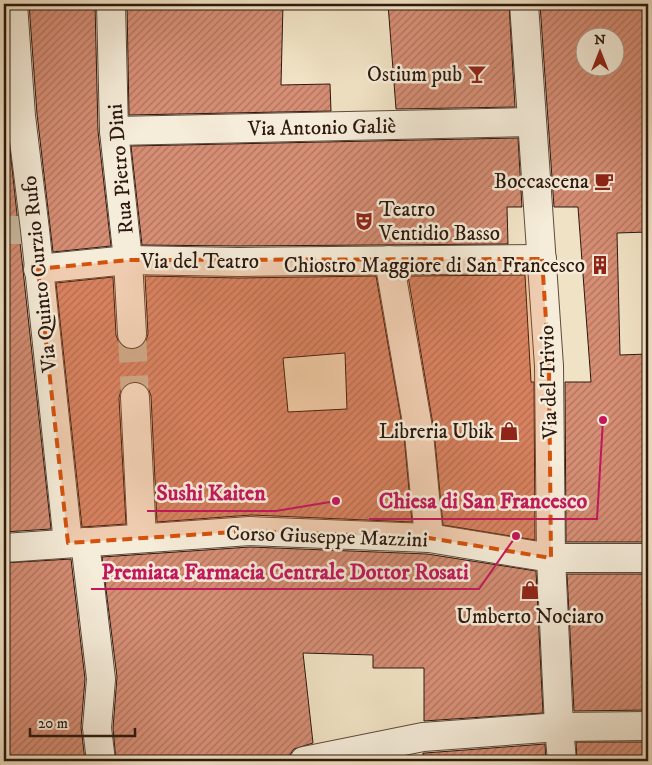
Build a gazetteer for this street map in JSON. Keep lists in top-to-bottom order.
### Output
{
  "streets": {
    "street": [
      "Via Antonio Galiè",
      "Rua Pietro Dini",
      "Via del Teatro",
      "Via Quinto Curzio Rufo",
      "Via del Trivio",
      "Corso Giuseppe Mazzini"
    ]
  },
  "crossings": [
    ["Via Antonio Galiè", "Rua Pietro Dini"],
    ["Via Antonio Galiè", "Via del Trivio"],
    ["Rua Pietro Dini", "Via del Teatro"],
    ["Via del Teatro", "Via Quinto Curzio Rufo"],
    ["Via del Teatro", "Via del Trivio"],
    ["Via Quinto Curzio Rufo", "Corso Giuseppe Mazzini"],
    ["Via del Trivio", "Corso Giuseppe Mazzini"]
  ],
  "places": {
    "bar": ["Ostium pub"],
    "cafe": ["Boccascena"],
    "theatre": ["Teatro Ventidio Basso"],
    "building": ["Chiostro Maggiore di San Francesco"],
    "other": ["Chiesa di San Francesco", "Sushi Kaiten", "Premiata Farmacia Centrale Dottor Rosati"],
    "shop": ["Libreria Ubik", "Umberto Nociaro"]
  },
  "scale_bar": "20 m",
  "north": "top"
}
